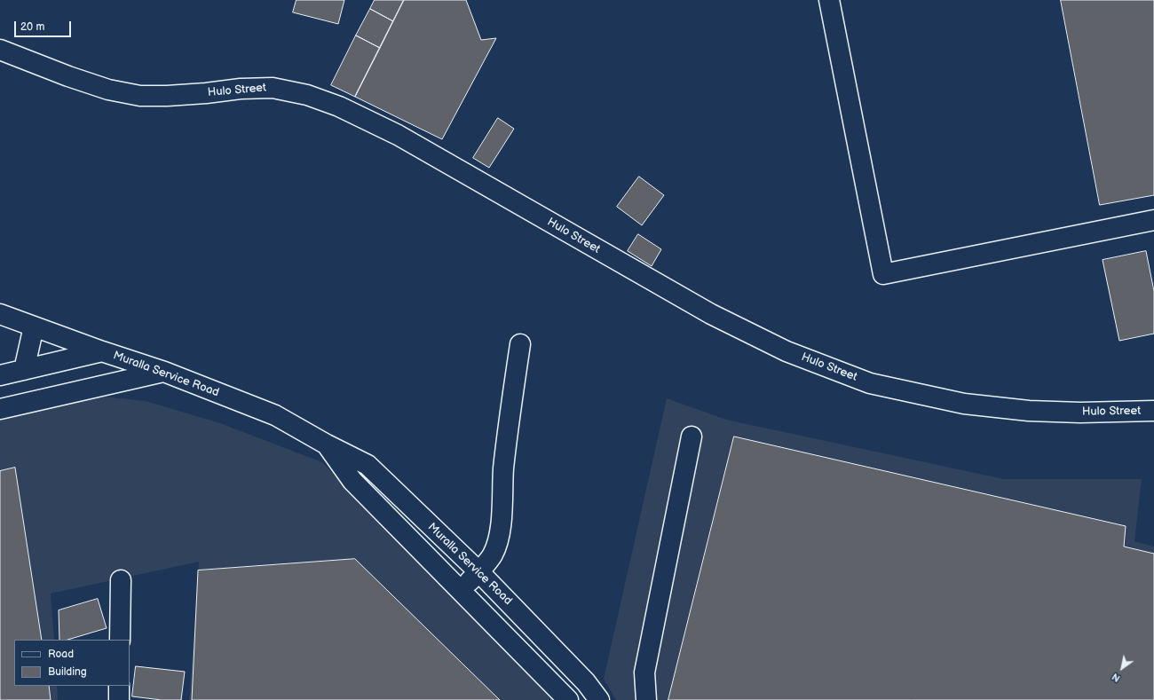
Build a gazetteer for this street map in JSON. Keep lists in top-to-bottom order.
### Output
{
  "streets": {
    "street": ["Hulo Street", "Muralla Service Road"]
  },
  "legend": ["Road", "Building"],
  "scale_bar": "20 m",
  "north": "bottom left"
}
